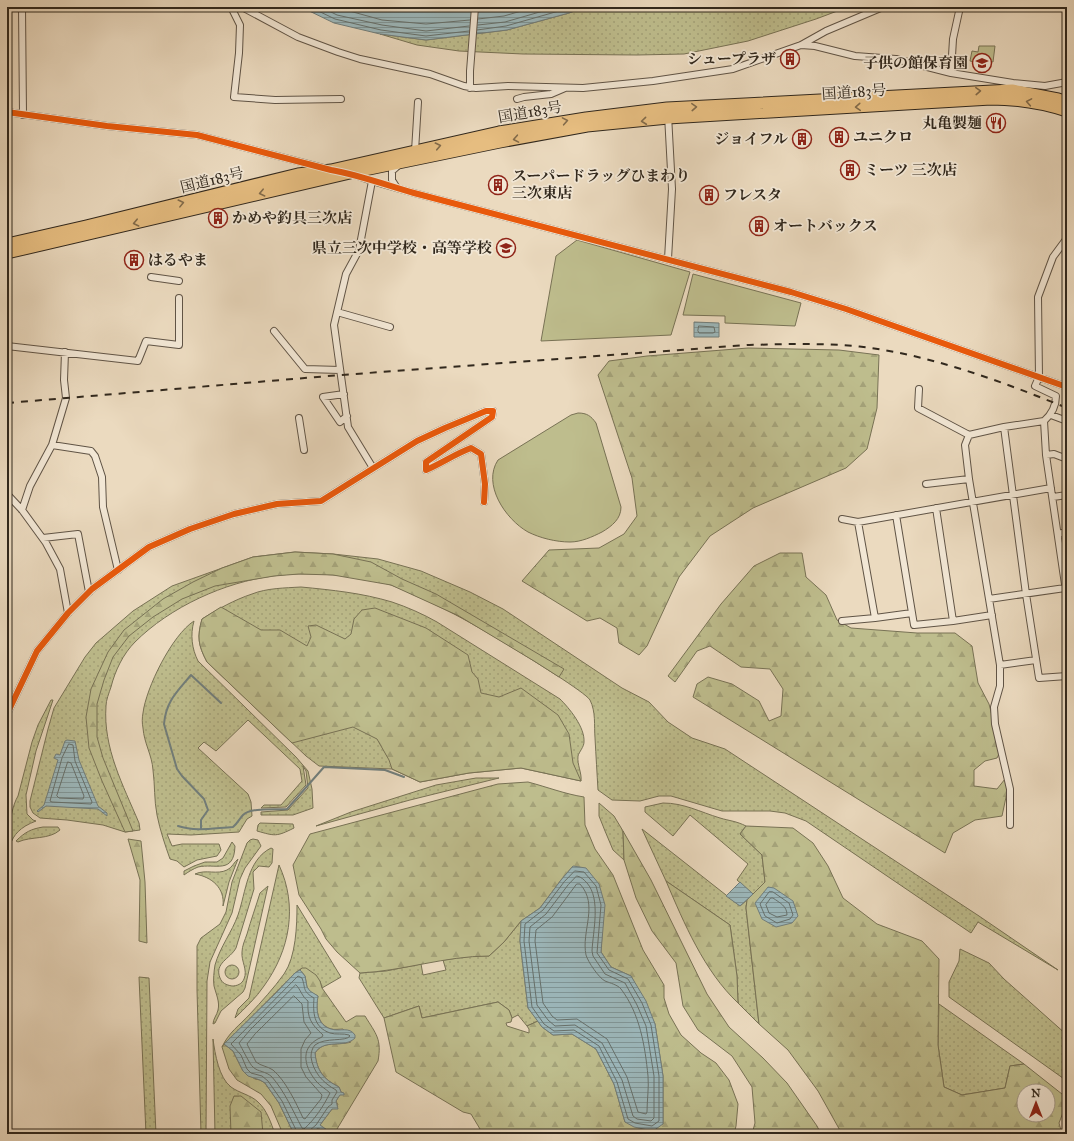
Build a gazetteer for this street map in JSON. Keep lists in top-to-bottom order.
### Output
{
  "streets": {
    "highway": ["国道183号"]
  },
  "places": {
    "building": [
      "シュープラザ",
      "ユニクロ",
      "ジョイフル",
      "ミーツ 三次店",
      "スーパードラッグひまわり 三次東店",
      "フレスタ",
      "かめや釣具三次店",
      "オートバックス",
      "はるやま"
    ],
    "school or university": ["子供の館保育園", "県立三次中学校・高等学校"],
    "restaurant": ["丸亀製麺"]
  },
  "north": "top"
}
